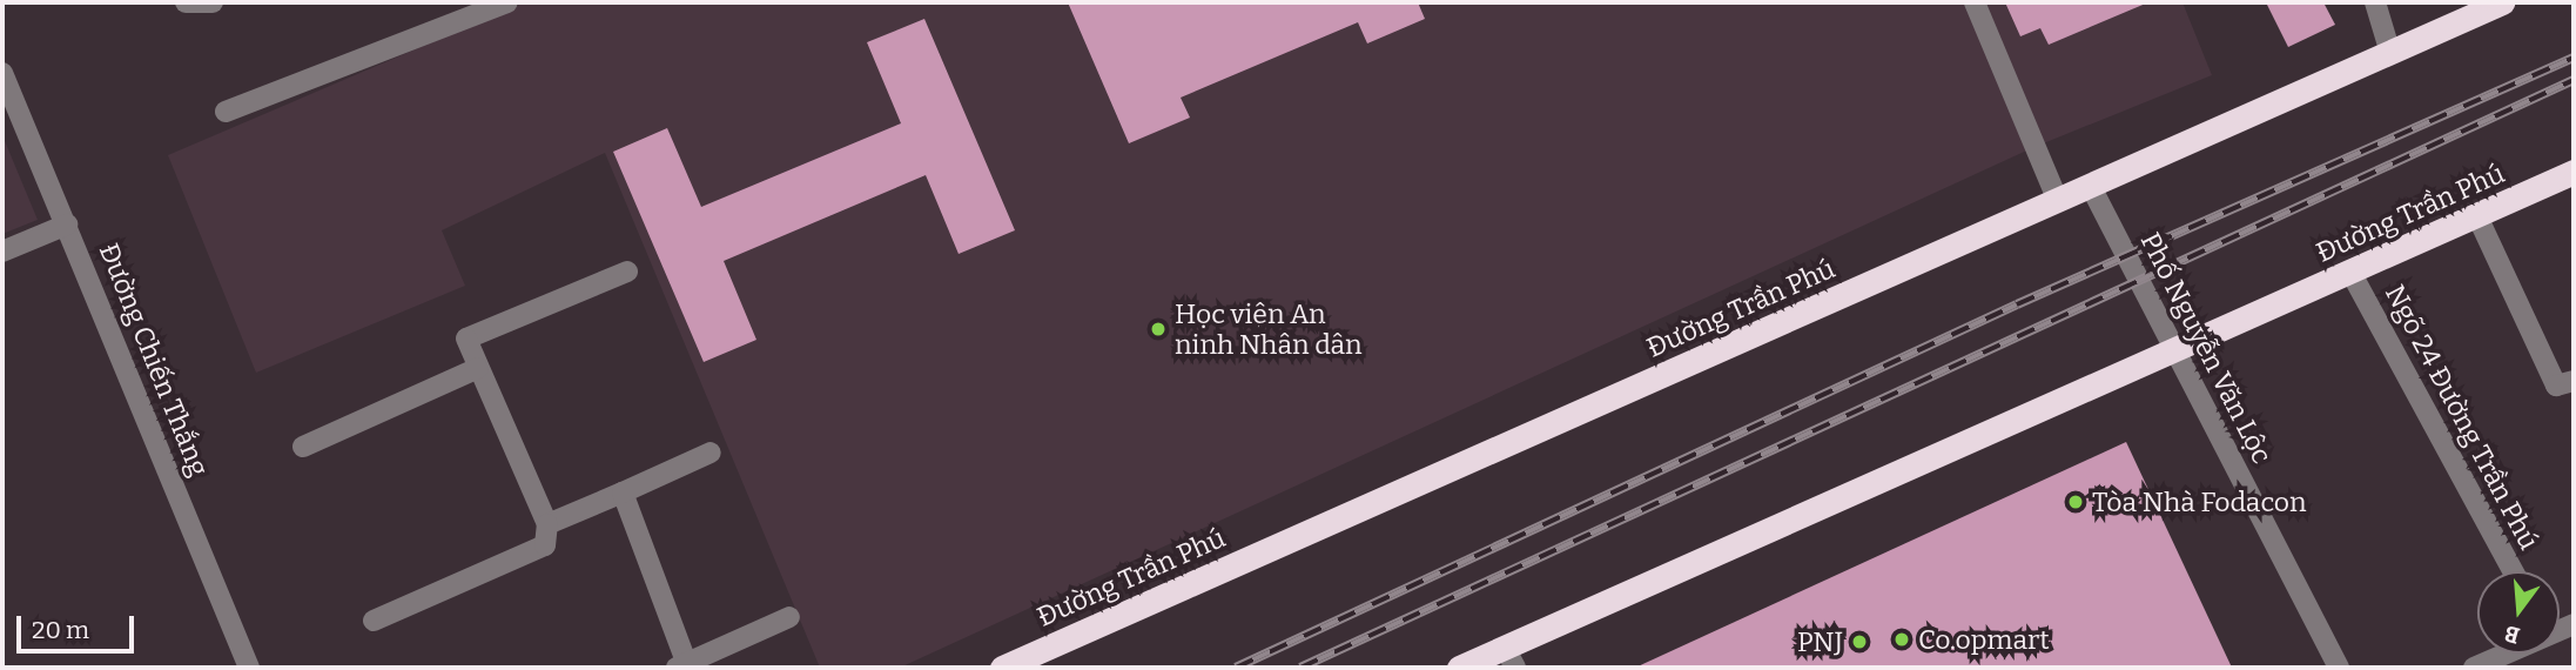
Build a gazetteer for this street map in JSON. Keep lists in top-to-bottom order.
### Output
{
  "streets": {
    "highway": ["Đường Trần Phú"],
    "street": ["Phố Nguyễn Văn Lộc", "Đường Chiến Thắng", "Ngõ 24 Đường Trần Phú"]
  },
  "crossings": [
    ["Đường Trần Phú", "Phố Nguyễn Văn Lộc"],
    ["Đường Trần Phú", "Ngõ 24 Đường Trần Phú"]
  ],
  "places": [
    "Học viện An ninh Nhân dân",
    "Tòa Nhà Fodacon",
    "Co.opmart",
    "PNJ"
  ],
  "scale_bar": "20 m",
  "north": "bottom"
}
